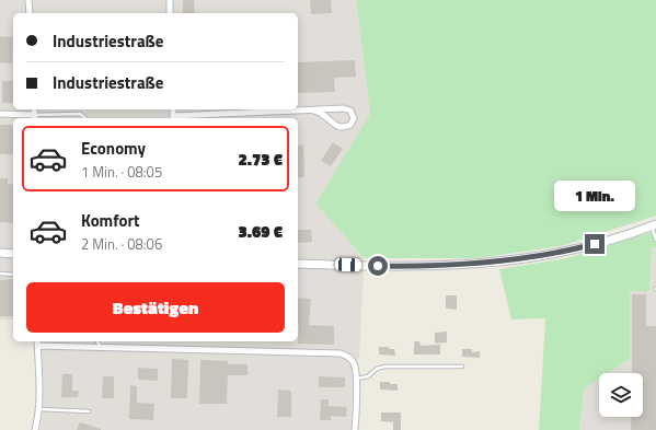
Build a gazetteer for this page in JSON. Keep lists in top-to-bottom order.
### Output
{
  "page": {
    "banner": ["Industriestraße", "Industriestraße"],
    "list": [
      {
        "name": "Economy",
        "note": "1 Min. · 08:05",
        "value": "2.73 €"
      },
      {
        "name": "Komfort",
        "note": "2 Min. · 08:06",
        "value": "3.69 €"
      }
    ],
    "bubble": "1 Min.",
    "buttons": "Bestätigen"
  }
}
